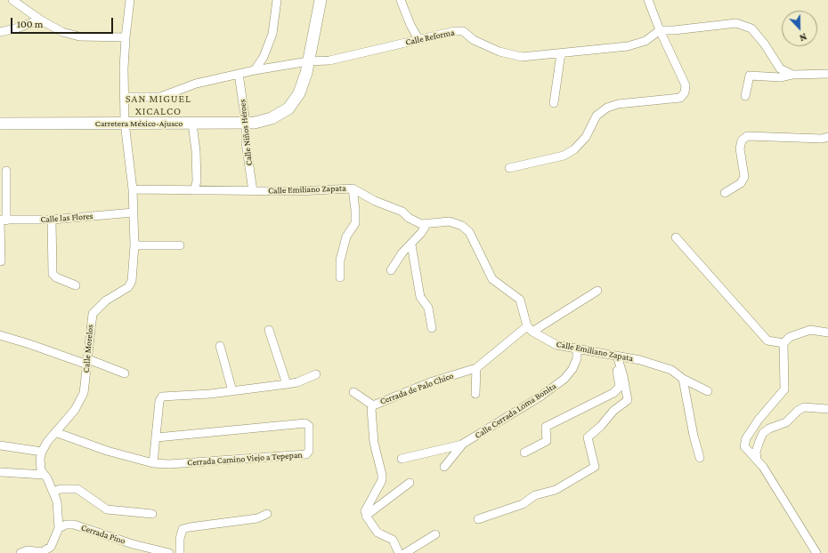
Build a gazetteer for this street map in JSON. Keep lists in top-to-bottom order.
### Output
{
  "streets": {
    "main road": ["Carretera México-Ajusco"],
    "street": [
      "Calle Reforma",
      "Calle Niños Héroes",
      "Calle Emiliano Zapata",
      "Calle las Flores",
      "Calle Morelos",
      "Cerrada de Palo Chico",
      "Calle Cerrada Loma Bonita",
      "Cerrada Camino Viejo a Tepepan",
      "Cerrada Pino"
    ]
  },
  "crossings": [
    ["Calle Reforma", "Carretera México-Ajusco"],
    ["Calle Reforma", "Calle Niños Héroes"],
    ["Calle Reforma", "Calle Morelos"],
    ["Carretera México-Ajusco", "Calle Niños Héroes"],
    ["Carretera México-Ajusco", "Calle Morelos"],
    ["Calle Niños Héroes", "Calle Emiliano Zapata"],
    ["Calle Emiliano Zapata", "Calle Morelos"],
    ["Calle Emiliano Zapata", "Cerrada de Palo Chico"],
    ["Calle Emiliano Zapata", "Calle Cerrada Loma Bonita"],
    ["Calle las Flores", "Calle Morelos"]
  ],
  "districts": ["SAN MIGUEL XICALCO"],
  "scale_bar": "100 m",
  "north": "bottom"
}
